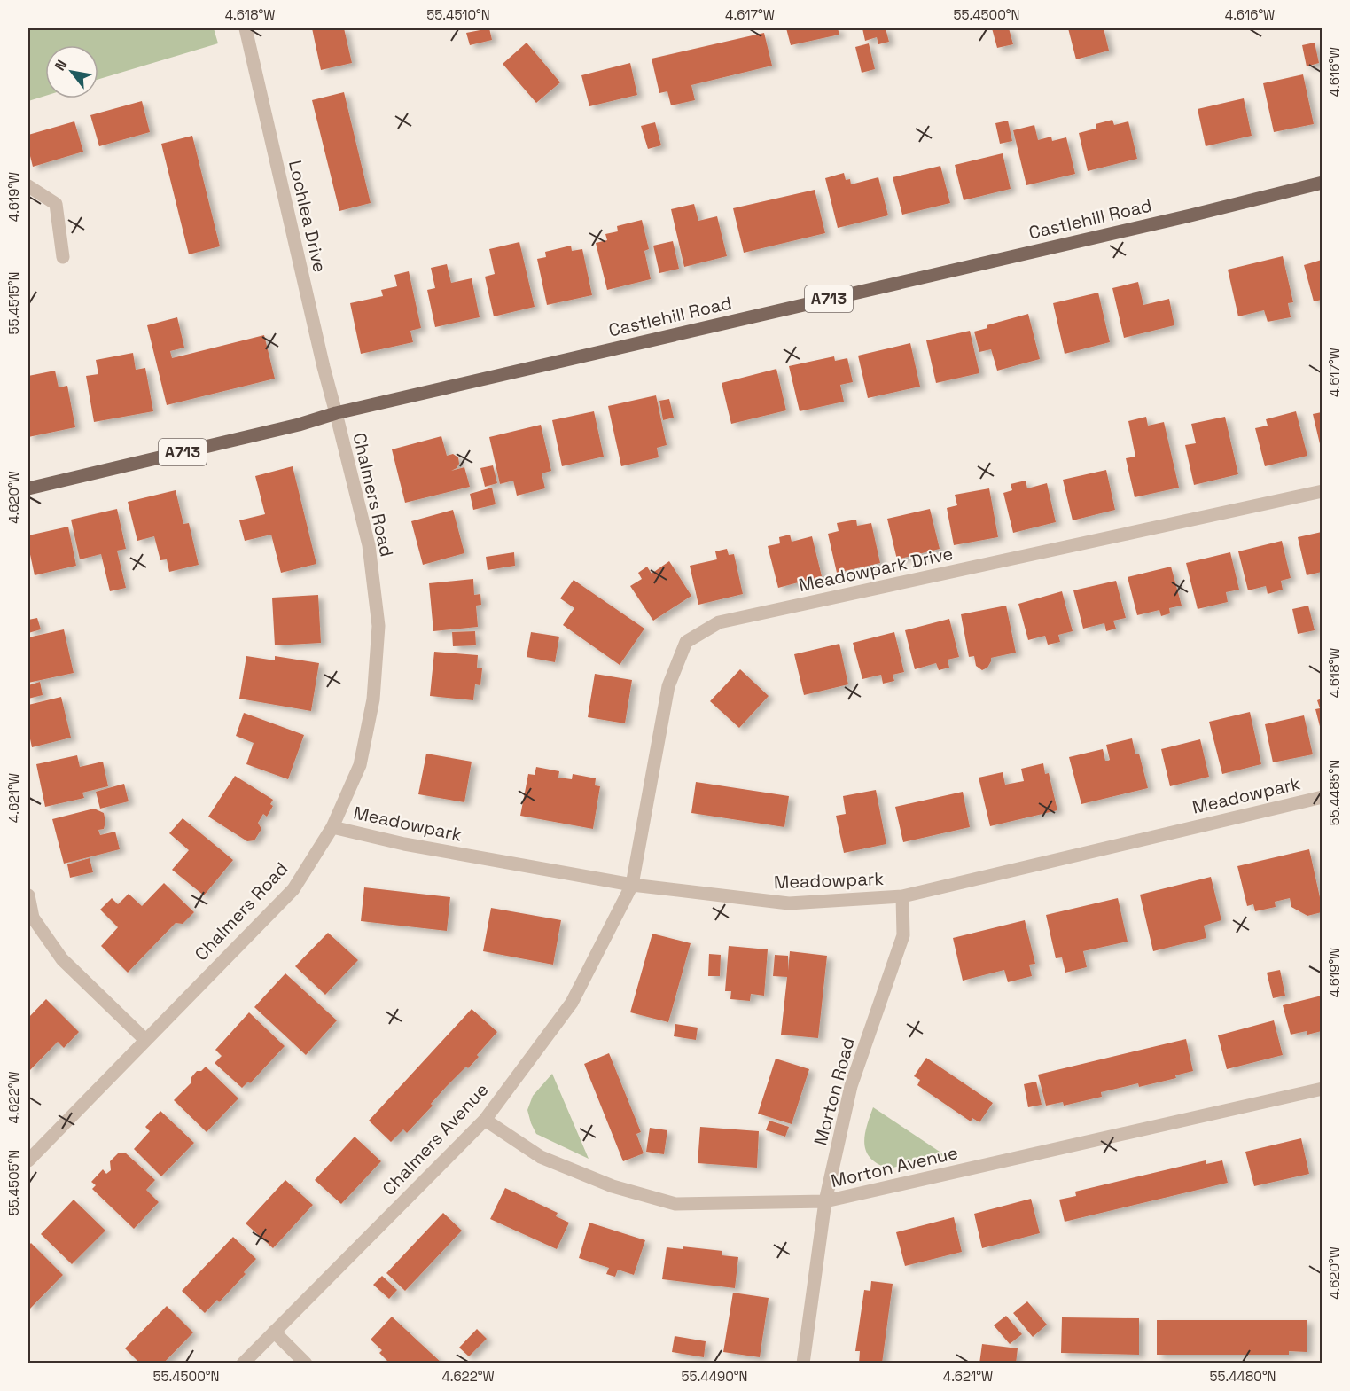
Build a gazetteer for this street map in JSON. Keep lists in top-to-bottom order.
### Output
{
  "streets": {
    "main road": ["Castlehill Road", "A713"],
    "street": [
      "Lochlea Drive",
      "Chalmers Road",
      "Meadowpark Drive",
      "Meadowpark",
      "Morton Road",
      "Chalmers Avenue",
      "Morton Avenue"
    ]
  },
  "crossings": [
    ["Lochlea Drive", "Castlehill Road"],
    ["Lochlea Drive", "Chalmers Road"],
    ["Castlehill Road", "Chalmers Road"],
    ["Chalmers Road", "Meadowpark"],
    ["Meadowpark Drive", "Meadowpark"],
    ["Meadowpark Drive", "Chalmers Avenue"],
    ["Meadowpark", "Morton Road"],
    ["Meadowpark", "Chalmers Avenue"],
    ["Morton Road", "Morton Avenue"],
    ["Chalmers Avenue", "Morton Avenue"]
  ],
  "north": "top left",
  "coordinates": [
    "4.618°W",
    "55.4510°N",
    "4.617°W",
    "55.4500°N",
    "4.616°W",
    "4.619°W",
    "55.4515°N",
    "4.620°W",
    "55.4485°N",
    "4.621°W",
    "4.622°W",
    "55.4505°N",
    "55.4490°N",
    "55.4480°N"
  ]
}
